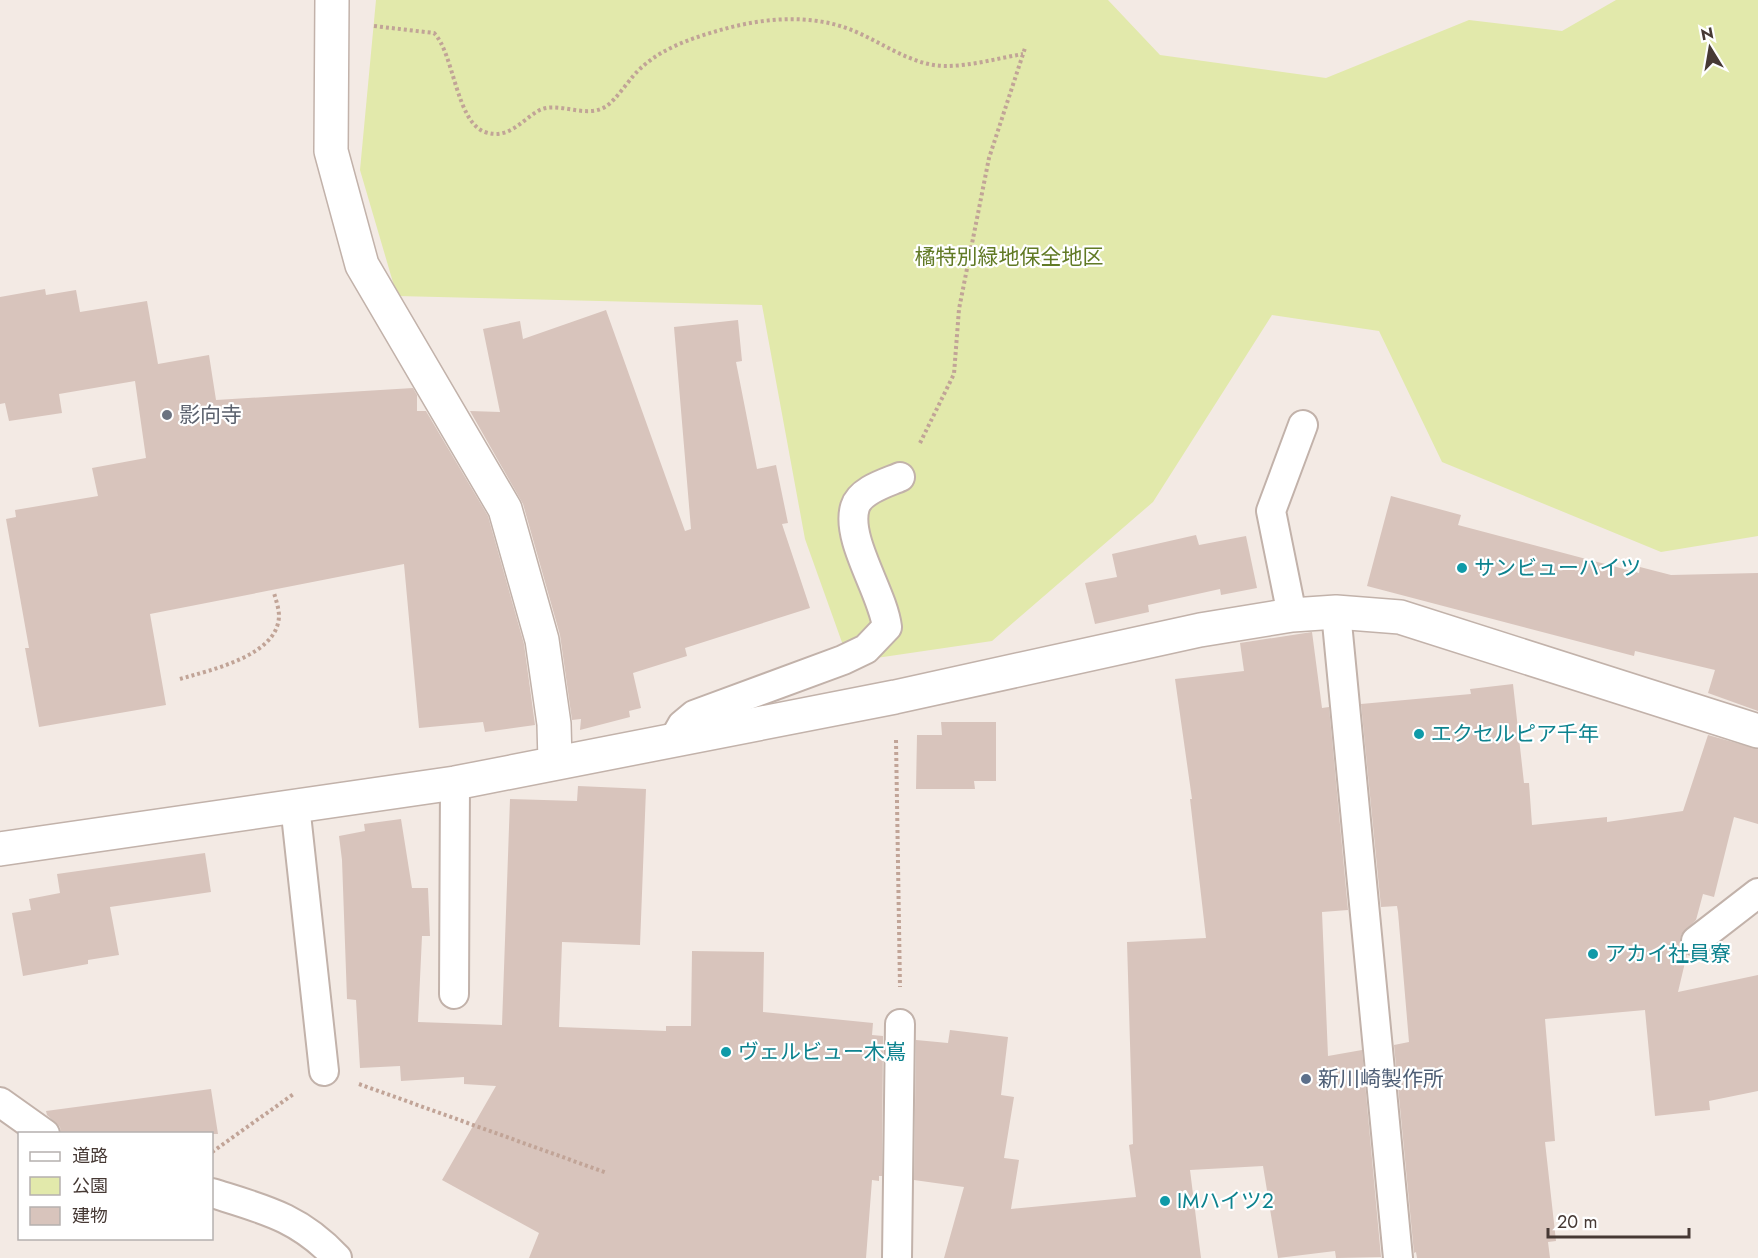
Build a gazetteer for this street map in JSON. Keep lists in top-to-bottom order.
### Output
{
  "parks": ["橘特別緑地保全地区"],
  "places": [
    "影向寺",
    "サンビューハイツ",
    "エクセルピア千年",
    "アカイ社員寮",
    "ヴェルビュー木嶌",
    "新川崎製作所",
    "IMハイツ２"
  ],
  "legend": ["道路", "公園", "建物"],
  "scale_bar": "20 m",
  "north": "top"
}
